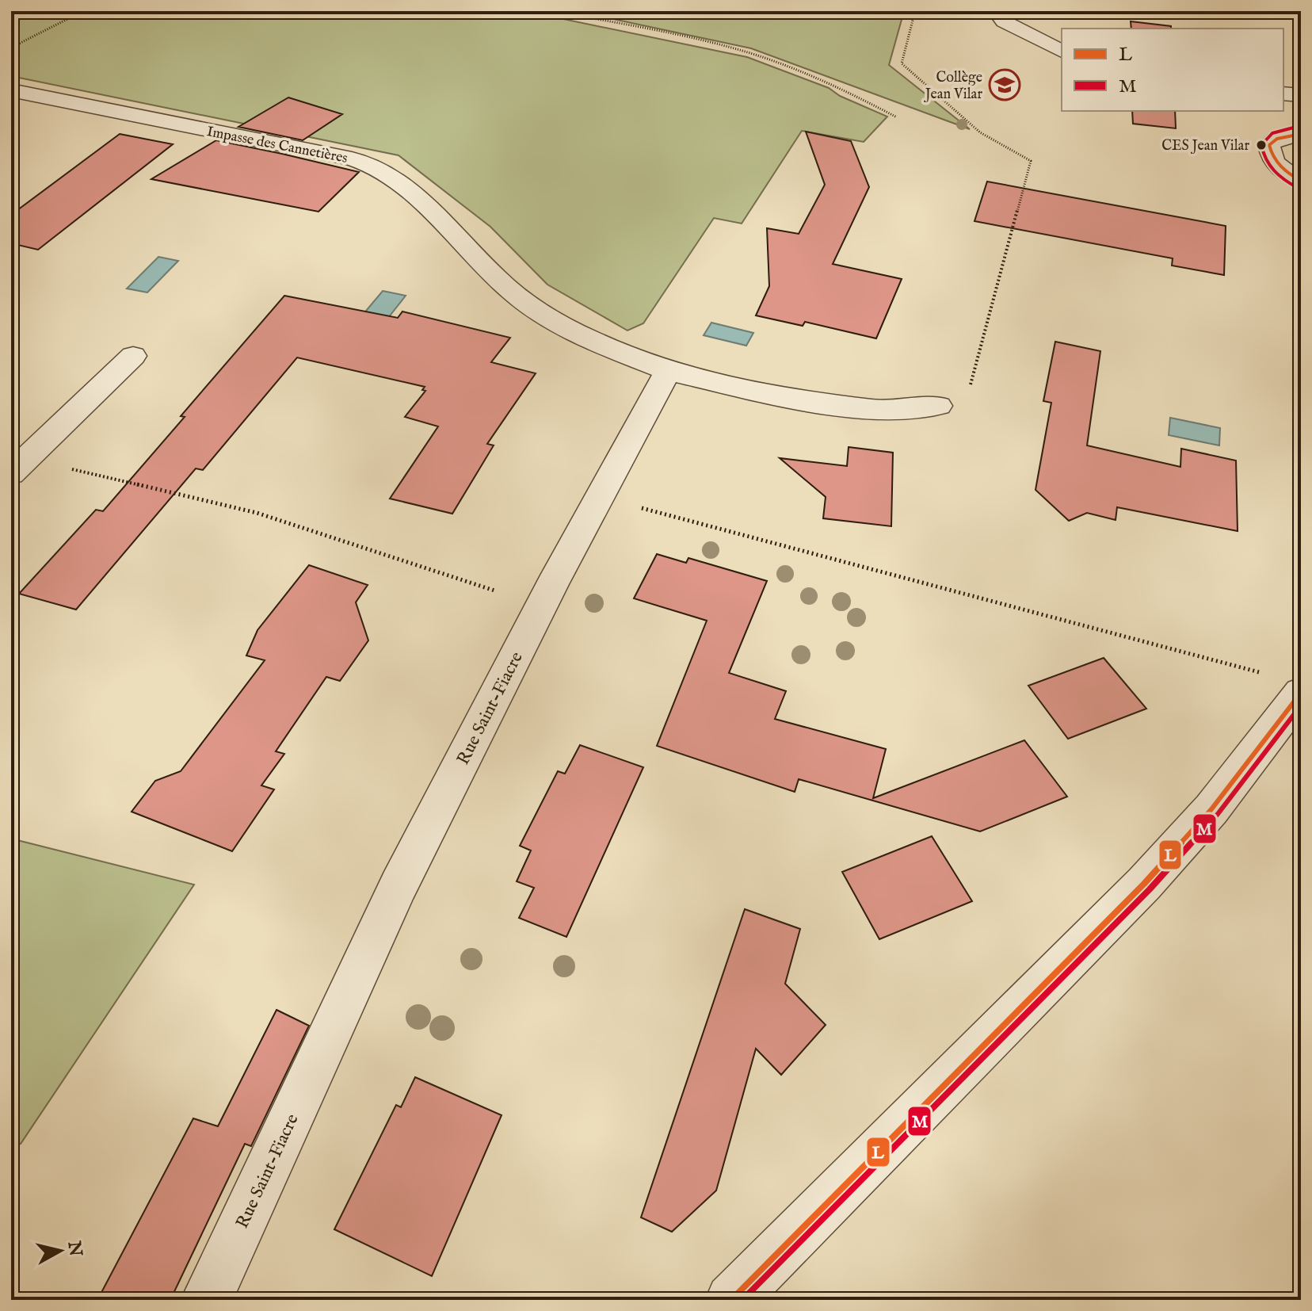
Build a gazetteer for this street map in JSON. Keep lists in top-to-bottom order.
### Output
{
  "streets": {
    "street": ["Impasse des Cannetières", "Rue Saint-Fiacre"]
  },
  "crossings": [
    ["Impasse des Cannetières", "Rue Saint-Fiacre"]
  ],
  "places": {
    "school or university": ["Collège Jean Vilar"],
    "other": ["CES Jean Vilar"]
  },
  "lines": ["transit line M", "transit line L"],
  "legend": ["L", "M"],
  "north": "right"
}
